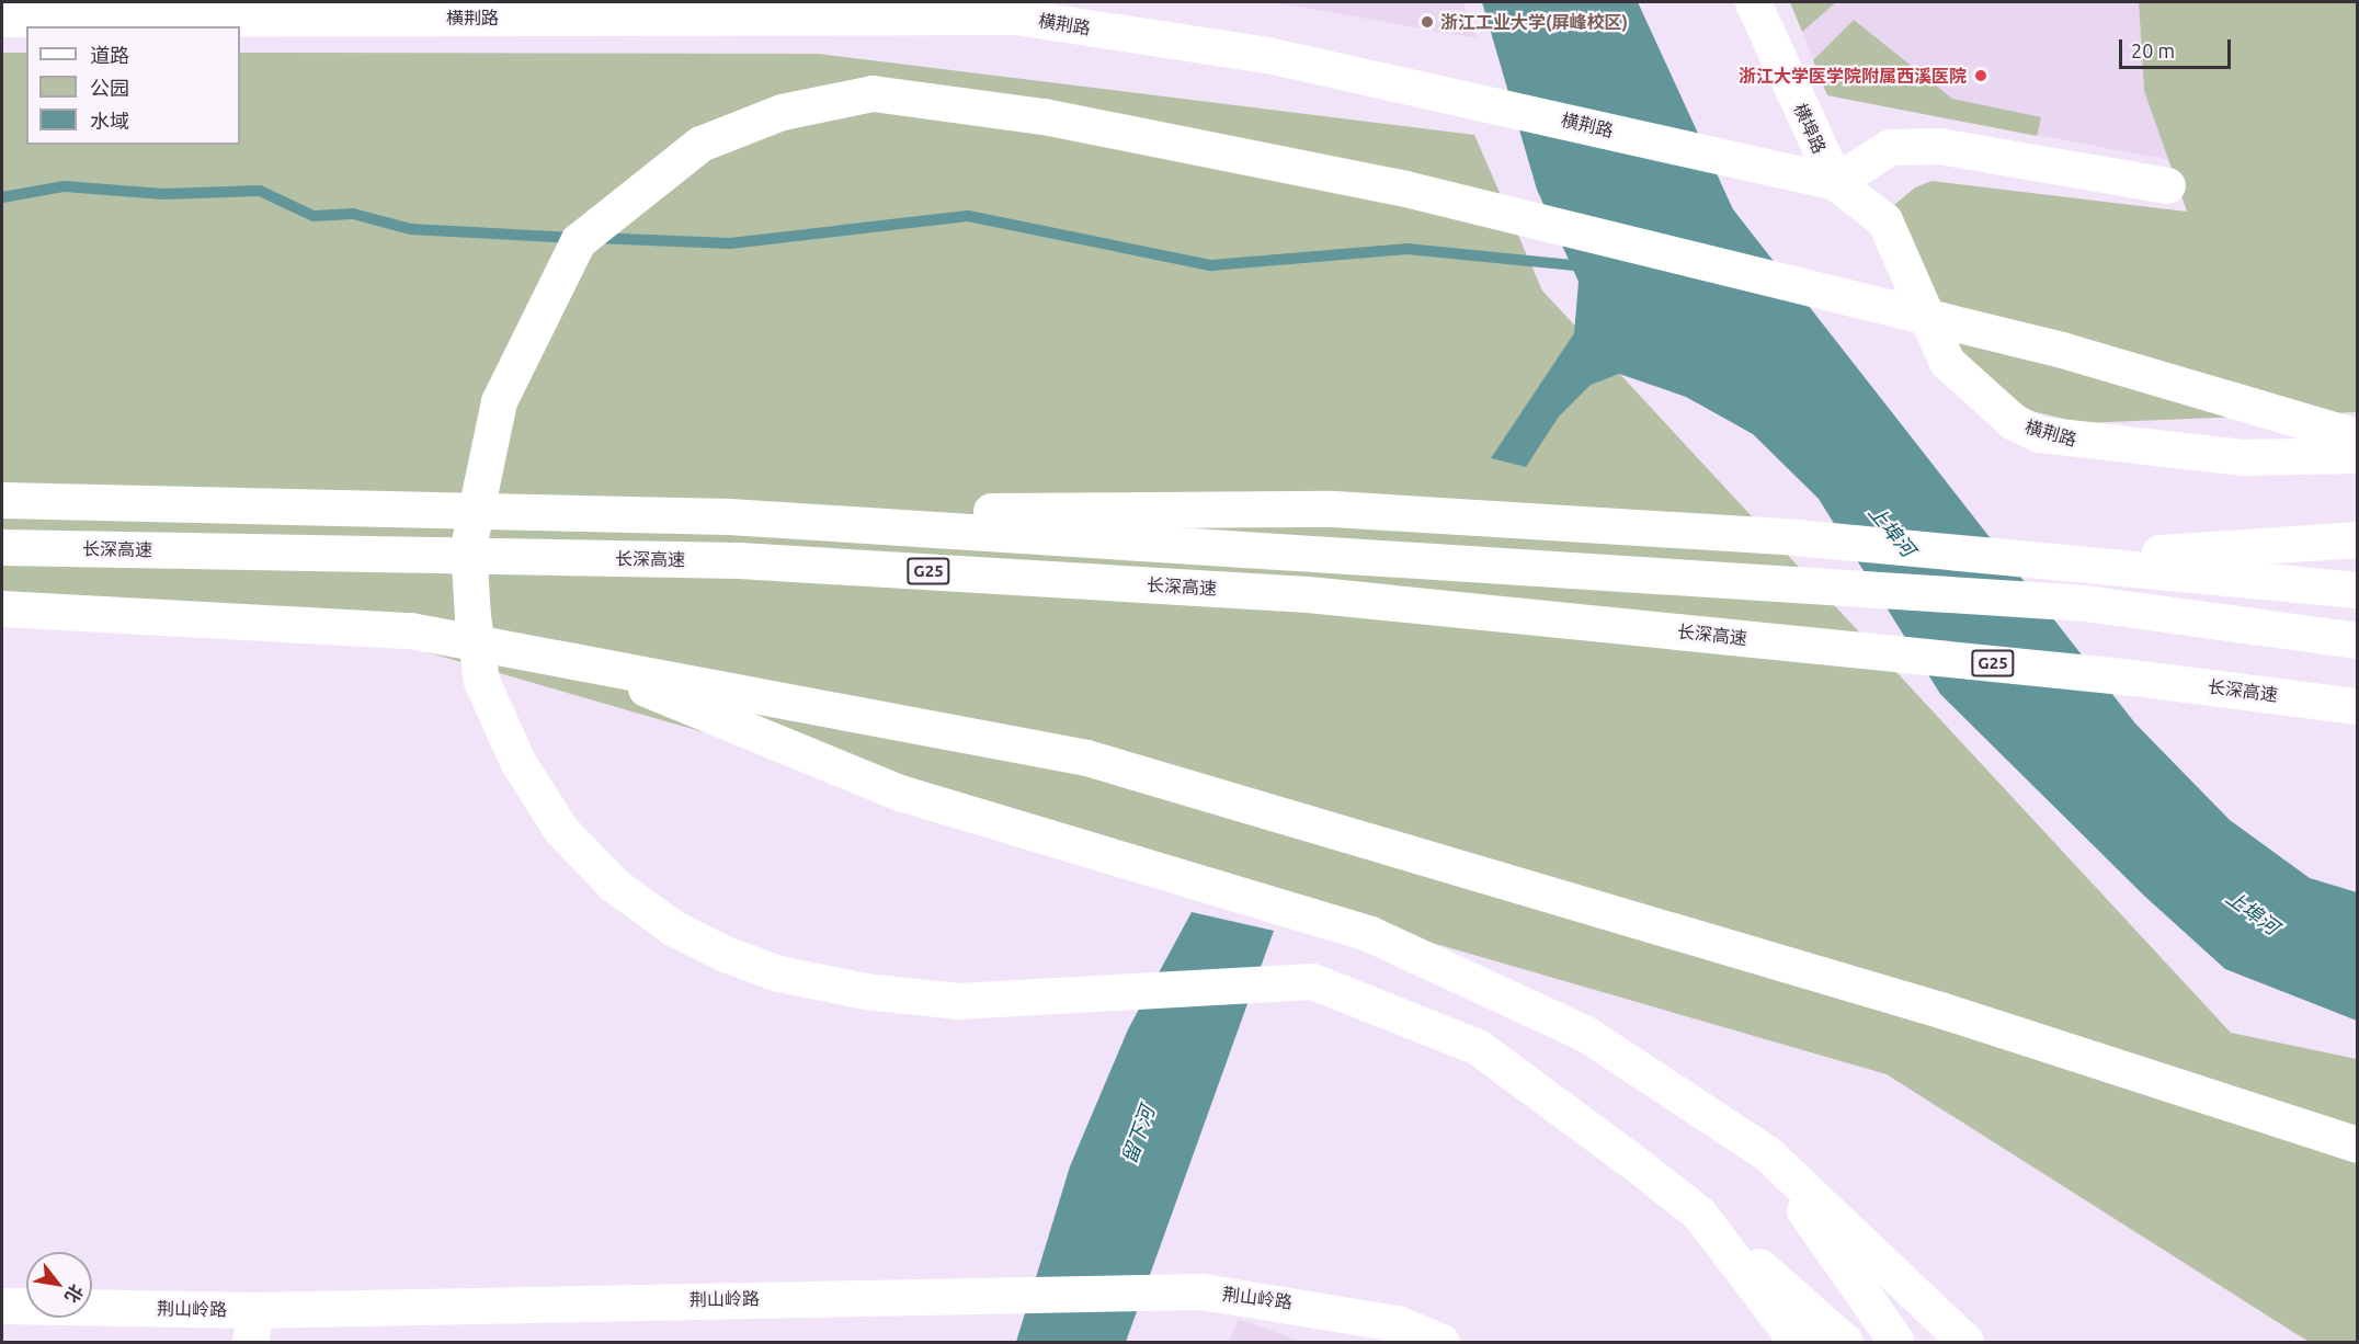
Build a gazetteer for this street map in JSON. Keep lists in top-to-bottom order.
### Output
{
  "streets": {
    "main road": [
      "横荆路",
      "横埠路",
      "长深高速",
      "G25",
      "荆山岭路"
    ]
  },
  "crossings": [
    ["横荆路", "横埠路"]
  ],
  "water": ["上埠河", "留下河"],
  "places": ["浙江工业大学(屏峰校区)", "浙江大学医学院附属西溪医院"],
  "legend": ["道路", "公园", "水域"],
  "scale_bar": "20 m",
  "north": "bottom right"
}
